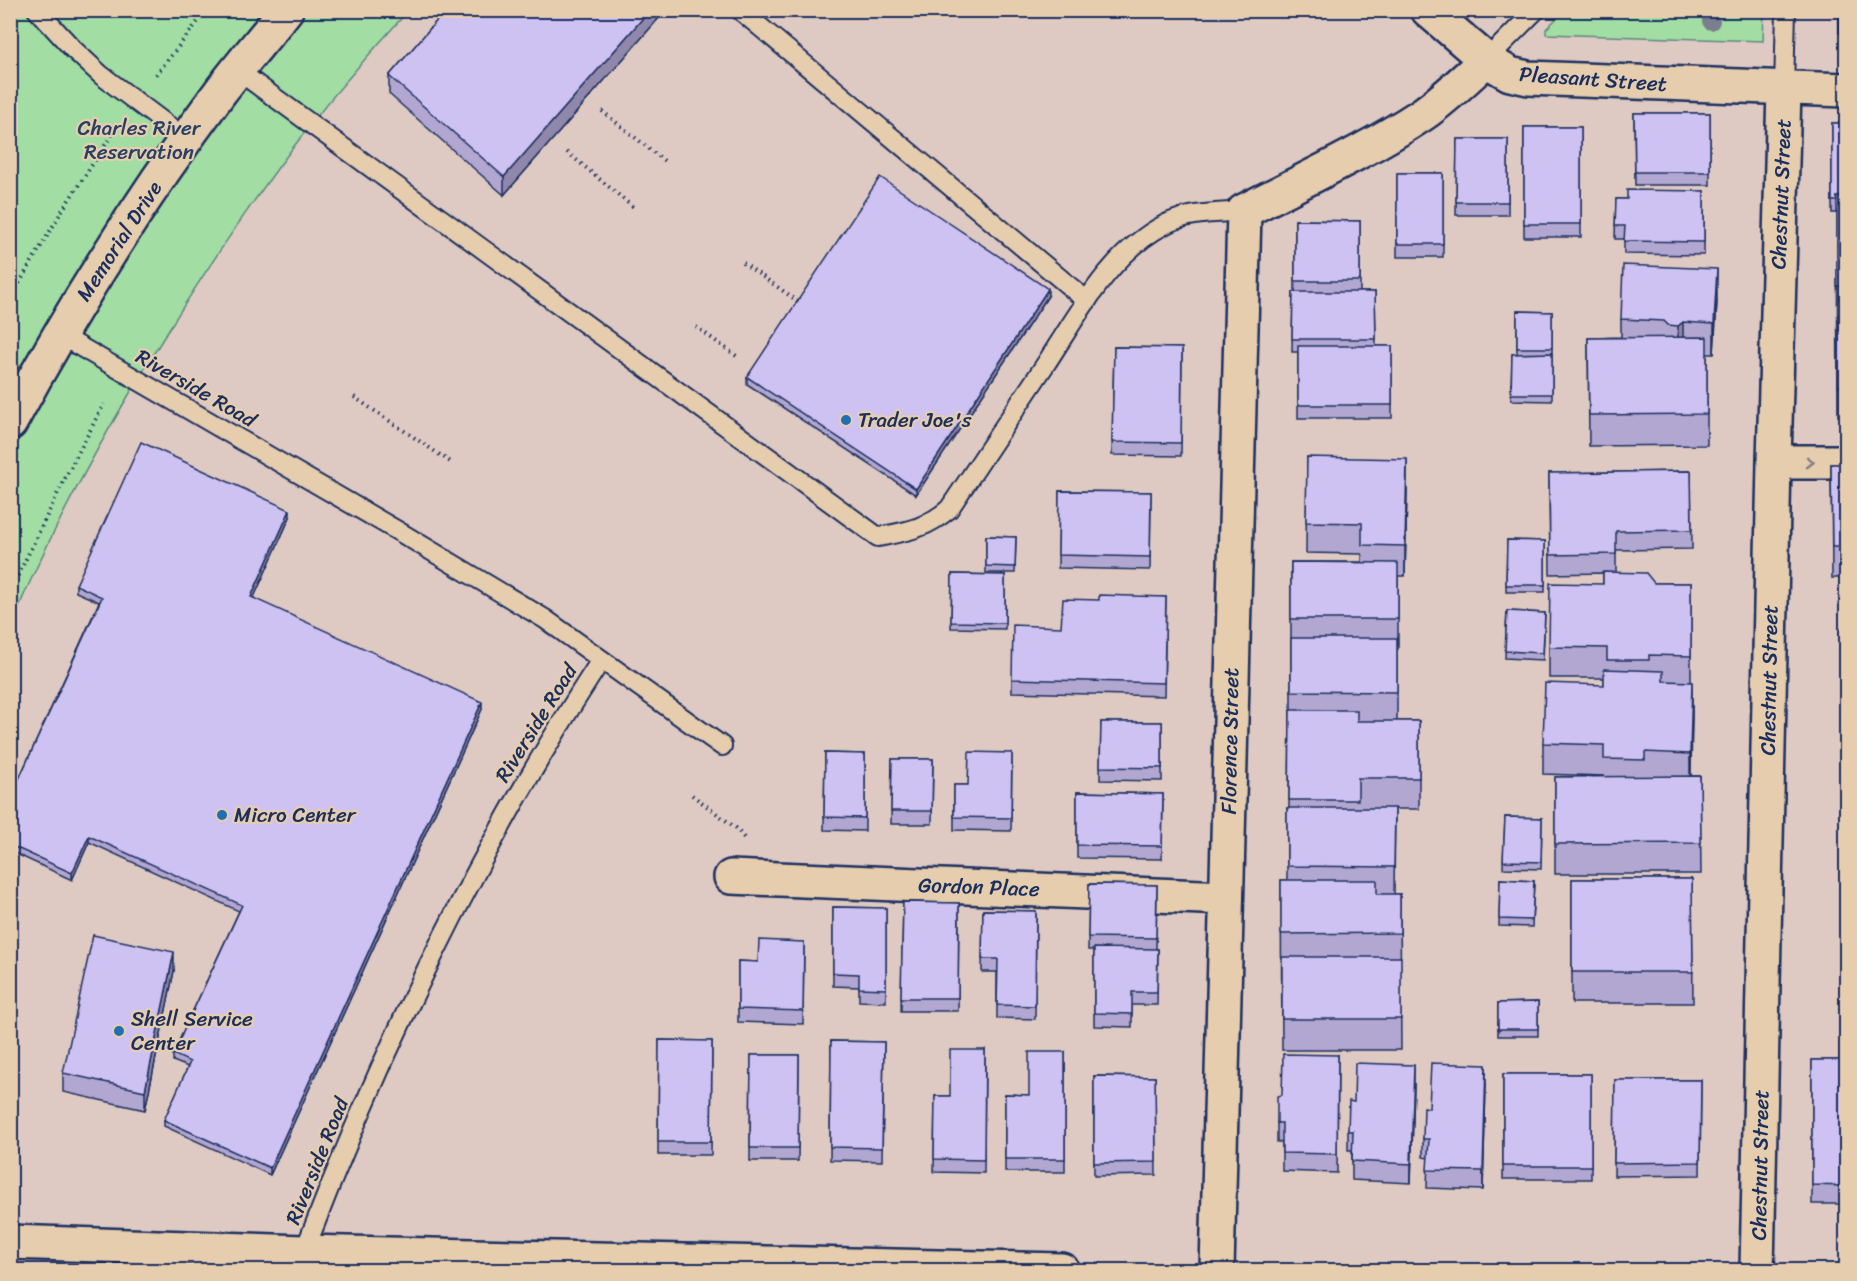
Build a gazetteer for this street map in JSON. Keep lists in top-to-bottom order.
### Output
{
  "streets": {
    "main road": [
      "Pleasant Street",
      "Chestnut Street",
      "Memorial Drive",
      "Florence Street",
      "Gordon Place"
    ],
    "lane": ["Riverside Road"]
  },
  "crossings": [
    ["Pleasant Street", "Chestnut Street"],
    ["Memorial Drive", "Riverside Road"],
    ["Florence Street", "Gordon Place"]
  ],
  "parks": ["Charles River Reservation"],
  "places": ["Trader Joe's", "Micro Center", "Shell Service Center"]
}
